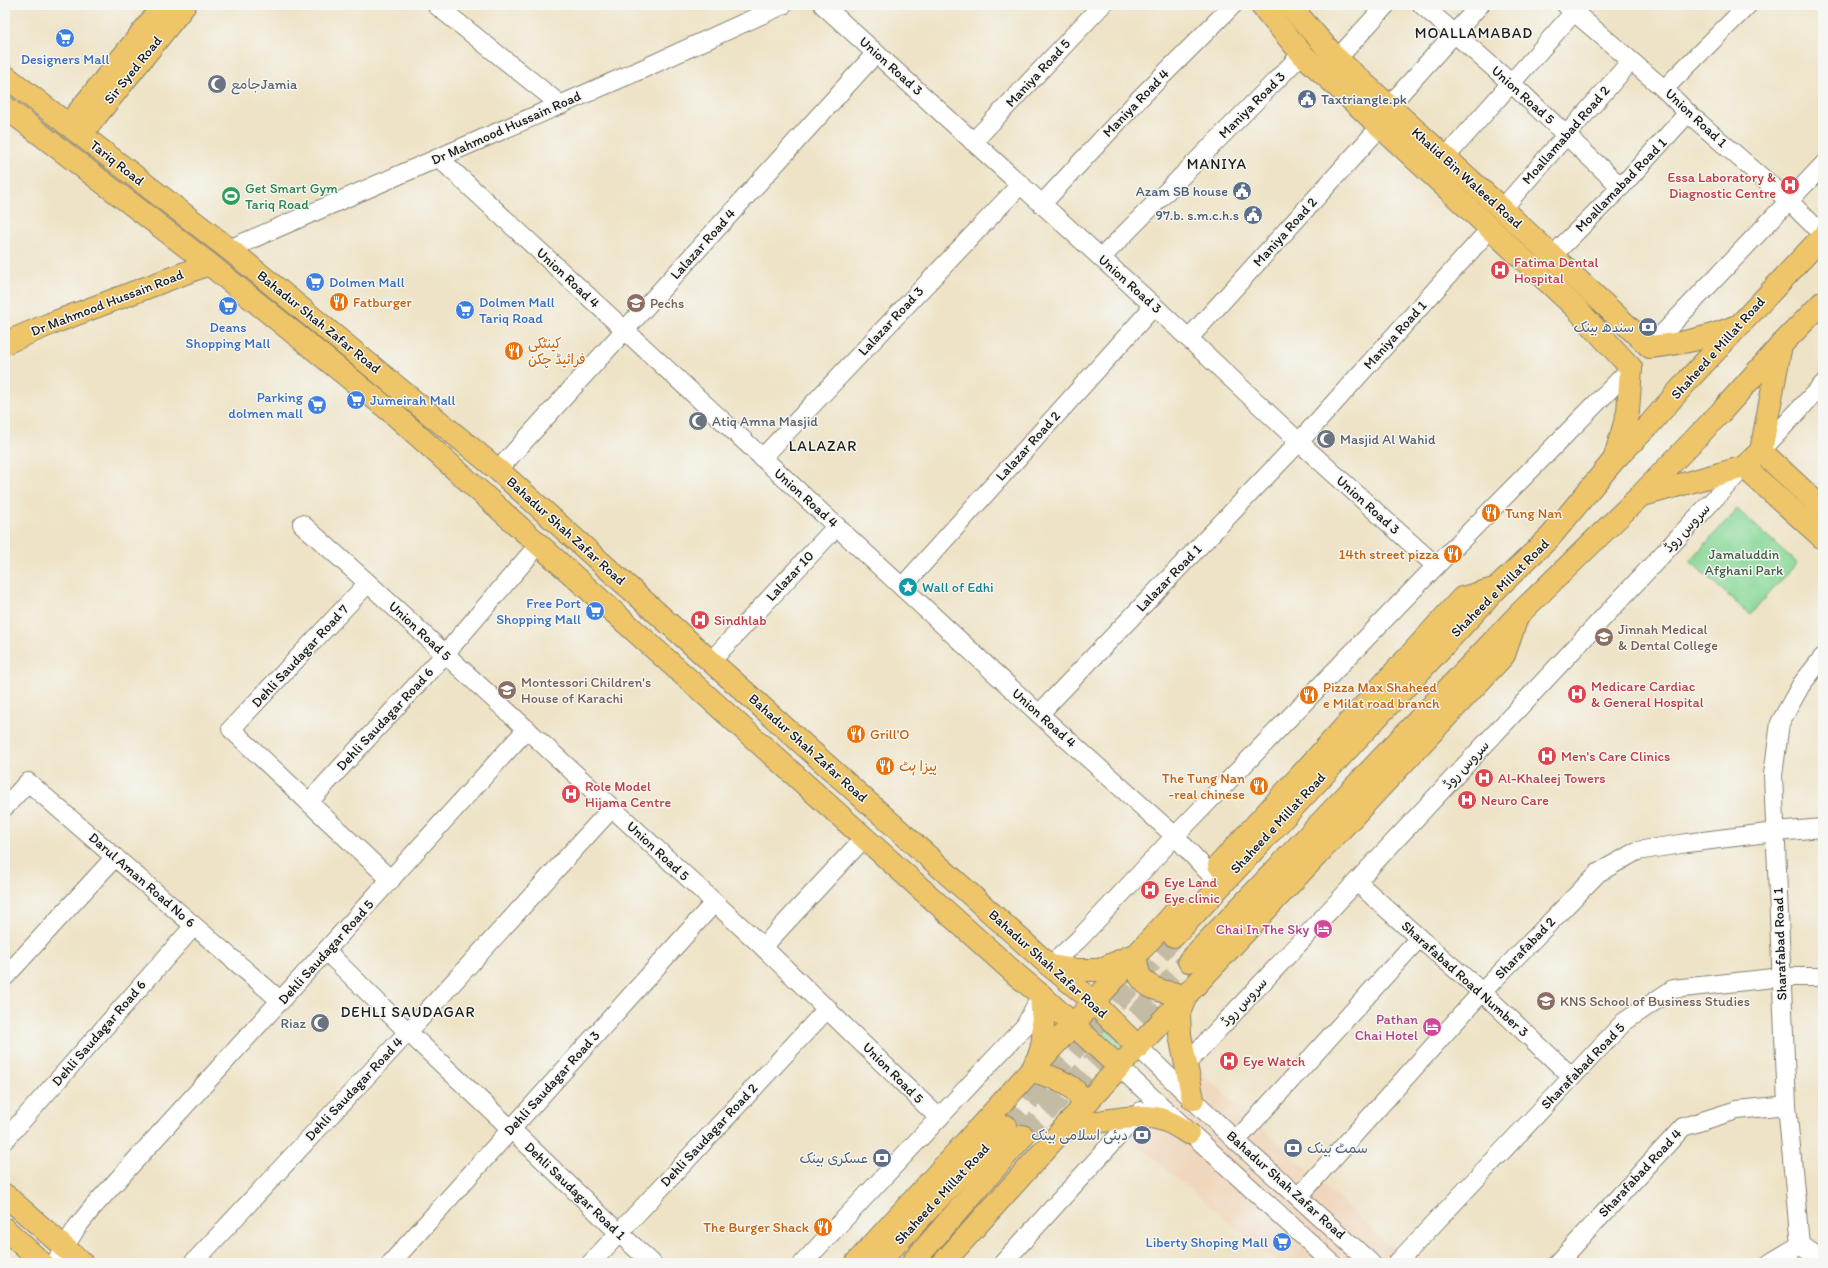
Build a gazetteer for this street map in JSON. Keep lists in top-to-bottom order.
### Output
{
  "streets": {
    "main road": [
      "Sir Syed Road",
      "Dr Mahmood Hussain Road",
      "Tariq Road",
      "Khalid Bin Waleed Road",
      "Bahadur Shah Zafar Road",
      "Shaheed e Millat Road"
    ],
    "street": [
      "Union Road 3",
      "Maniya Road 5",
      "Union Road 5",
      "Maniya Road 4",
      "Maniya Road 3",
      "Union Road 1",
      "Moallamabad Road 2",
      "Moallamabad Road 1",
      "Maniya Road 2",
      "Lalazar Road 4",
      "Union Road 4",
      "Lalazar Road 3",
      "Maniya Road 1",
      "Lalazar Road 2",
      "سروس روڈ",
      "Lalazar 10",
      "Lalazar Road 1",
      "Dehli Saudagar Road 7",
      "Dehli Saudagar Road 6",
      "Darul Aman Road No 6",
      "Sharafabad Road 1",
      "Sharafabad 2",
      "Dehli Saudagar Road 5",
      "Sharafabad Road Number 3",
      "Sharafabad Road 5",
      "Dehli Saudagar Road 3",
      "Dehli Saudagar Road 4",
      "Dehli Saudagar Road 2",
      "Sharafabad Road 4",
      "Dehli Saudagar Road 1"
    ]
  },
  "crossings": [
    ["Union Road 3", "Maniya Road 5"],
    ["Union Road 3", "Maniya Road 4"],
    ["Union Road 3", "Maniya Road 3"],
    ["Union Road 3", "Maniya Road 2"],
    ["Union Road 3", "Lalazar Road 4"],
    ["Union Road 3", "Lalazar Road 3"],
    ["Union Road 3", "Maniya Road 1"],
    ["Union Road 3", "Lalazar Road 2"],
    ["Union Road 3", "Lalazar Road 1"],
    ["Sir Syed Road", "Tariq Road"],
    ["Union Road 5", "Moallamabad Road 2"],
    ["Union Road 5", "Moallamabad Road 1"],
    ["Union Road 5", "Dehli Saudagar Road 7"],
    ["Union Road 5", "Dehli Saudagar Road 6"],
    ["Union Road 5", "Dehli Saudagar Road 5"],
    ["Union Road 5", "Dehli Saudagar Road 3"],
    ["Union Road 5", "Dehli Saudagar Road 4"],
    ["Union Road 5", "Dehli Saudagar Road 2"],
    ["Maniya Road 3", "Khalid Bin Waleed Road"],
    ["Union Road 1", "Moallamabad Road 2"],
    ["Union Road 1", "Moallamabad Road 1"],
    ["Union Road 1", "Shaheed e Millat Road"],
    ["Dr Mahmood Hussain Road", "Tariq Road"],
    ["Dr Mahmood Hussain Road", "Union Road 4"],
    ["Dr Mahmood Hussain Road", "Bahadur Shah Zafar Road"],
    ["Moallamabad Road 2", "Khalid Bin Waleed Road"],
    ["Tariq Road", "Bahadur Shah Zafar Road"],
    ["Khalid Bin Waleed Road", "Moallamabad Road 1"],
    ["Khalid Bin Waleed Road", "Maniya Road 2"],
    ["Khalid Bin Waleed Road", "Maniya Road 1"],
    ["Lalazar Road 4", "Union Road 4"],
    ["Lalazar Road 4", "Bahadur Shah Zafar Road"],
    ["Union Road 4", "Lalazar Road 3"],
    ["Union Road 4", "Lalazar Road 2"],
    ["Union Road 4", "Lalazar 10"],
    ["Union Road 4", "Lalazar Road 1"],
    ["Bahadur Shah Zafar Road", "Lalazar 10"],
    ["Bahadur Shah Zafar Road", "Dehli Saudagar Road 6"],
    ["Bahadur Shah Zafar Road", "Sharafabad 2"],
    ["Maniya Road 1", "Lalazar Road 1"],
    ["سروس روڈ", "Sharafabad Road Number 3"],
    ["Dehli Saudagar Road 7", "Dehli Saudagar Road 6"],
    ["Dehli Saudagar Road 6", "Darul Aman Road No 6"],
    ["Darul Aman Road No 6", "Dehli Saudagar Road 5"],
    ["Sharafabad Road 1", "Sharafabad 2"],
    ["Sharafabad Road 1", "Sharafabad Road 5"],
    ["Sharafabad Road 1", "Sharafabad Road 4"],
    ["Sharafabad 2", "Sharafabad Road Number 3"],
    ["Dehli Saudagar Road 5", "Dehli Saudagar Road 1"],
    ["Sharafabad Road Number 3", "Sharafabad Road 5"],
    ["Dehli Saudagar Road 3", "Dehli Saudagar Road 1"],
    ["Dehli Saudagar Road 4", "Dehli Saudagar Road 1"],
    ["Dehli Saudagar Road 2", "Dehli Saudagar Road 1"]
  ],
  "districts": [
    "MOALLAMABAD",
    "MANIYA",
    "LALAZAR",
    "DEHLI SAUDAGAR"
  ],
  "parks": ["Jamaluddin Afghani Park"],
  "places": {
    "supermarket": [
      "Designers Mall",
      "Dolmen Mall",
      "Deans Shopping Mall",
      "Dolmen Mall Tariq Road",
      "Jumeirah Mall",
      "Parking dolmen mall",
      "Free Port Shopping Mall",
      "Liberty Shoping Mall"
    ],
    "mosque": [
      "جامعJamia",
      "Atiq Amna Masjid",
      "Masjid Al Wahid",
      "Riaz"
    ],
    "public building": ["Taxtriangle.pk", "Azam SB house", "97.b. s.m.c.h.s"],
    "hospital": [
      "Essa Laboratory & Diagnostic Centre",
      "Fatima Dental Hospital",
      "Sindhlab",
      "Medicare Cardiac & General Hospital",
      "Men's Care Clinics",
      "Al-Khaleej Towers",
      "Role Model Hijama Centre",
      "Neuro Care",
      "Eye Land Eye clinic",
      "Eye Watch"
    ],
    "sports": ["Get Smart Gym Tariq Road"],
    "restaurant": [
      "Fatburger",
      "کینٹکی فرائیڈ چکن",
      "Tung Nan",
      "14th street pizza",
      "Pizza Max Shaheed e Milat road branch",
      "Grill'O",
      "پیزا ہٹ",
      "The Tung Nan -real chinese",
      "The Burger Shack"
    ],
    "school or university": [
      "Pechs",
      "Jinnah Medical & Dental College",
      "Montessori Children's House of Karachi",
      "KNS School of Business Studies"
    ],
    "bank": [
      "سندھ بینک",
      "دبئی اسلامی بینک",
      "سمٹ بینک",
      "عسکری بینک"
    ],
    "place": ["Wall of Edhi"],
    "hotel": ["Chai In The Sky", "Pathan Chai Hotel"]
  }
}
